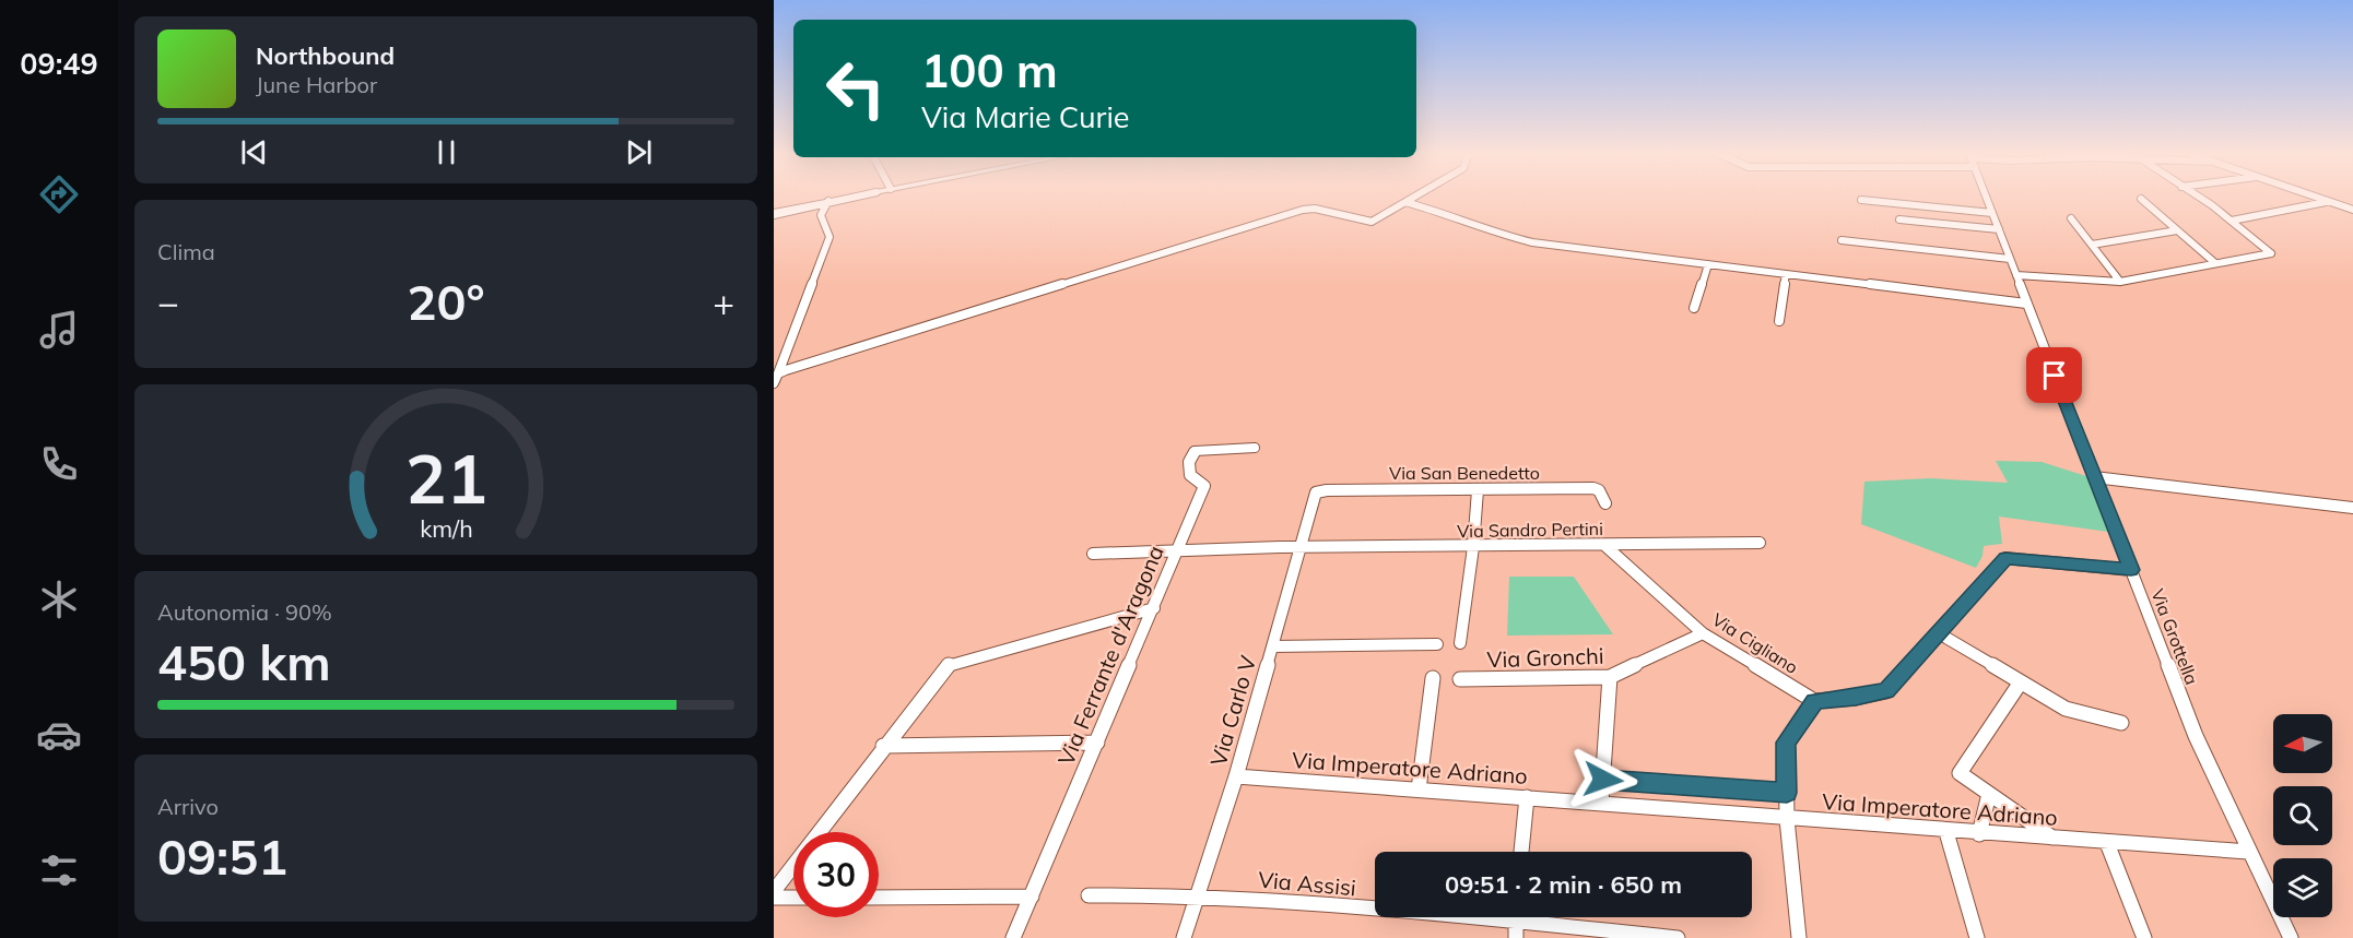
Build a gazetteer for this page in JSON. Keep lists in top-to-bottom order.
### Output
{
  "streets": {
    "street": [
      "Via San Benedetto",
      "Via Sandro Pertini",
      "Via Grottella",
      "Via Cigliano",
      "Via Ferrante d'Aragona",
      "Via Gronchi",
      "Via Carlo V",
      "Via Imperatore Adriano",
      "Via Assisi"
    ]
  },
  "crossings": [
    ["Via San Benedetto", "Via Carlo V"],
    ["Via Sandro Pertini", "Via Cigliano"],
    ["Via Sandro Pertini", "Via Ferrante d'Aragona"],
    ["Via Sandro Pertini", "Via Carlo V"],
    ["Via Grottella", "Via Imperatore Adriano"],
    ["Via Cigliano", "Via Gronchi"],
    ["Via Carlo V", "Via Imperatore Adriano"],
    ["Via Carlo V", "Via Assisi"]
  ],
  "north": "left",
  "page": {
    "tabs": "09:49",
    "turn": ["100 m", "Via Marie Curie"],
    "song": ["Northbound", "June Harbor"],
    "tile": [
      "Clima",
      ["Autonomia · 90%", "450 km"],
      ["Arrivo", "09:51"]
    ],
    "heat": ["−", "20°", "+"],
    "limit": "30",
    "trip": "09:51 · 2 min · 650 m",
    "gauge": ["21", "km/h"]
  }
}
